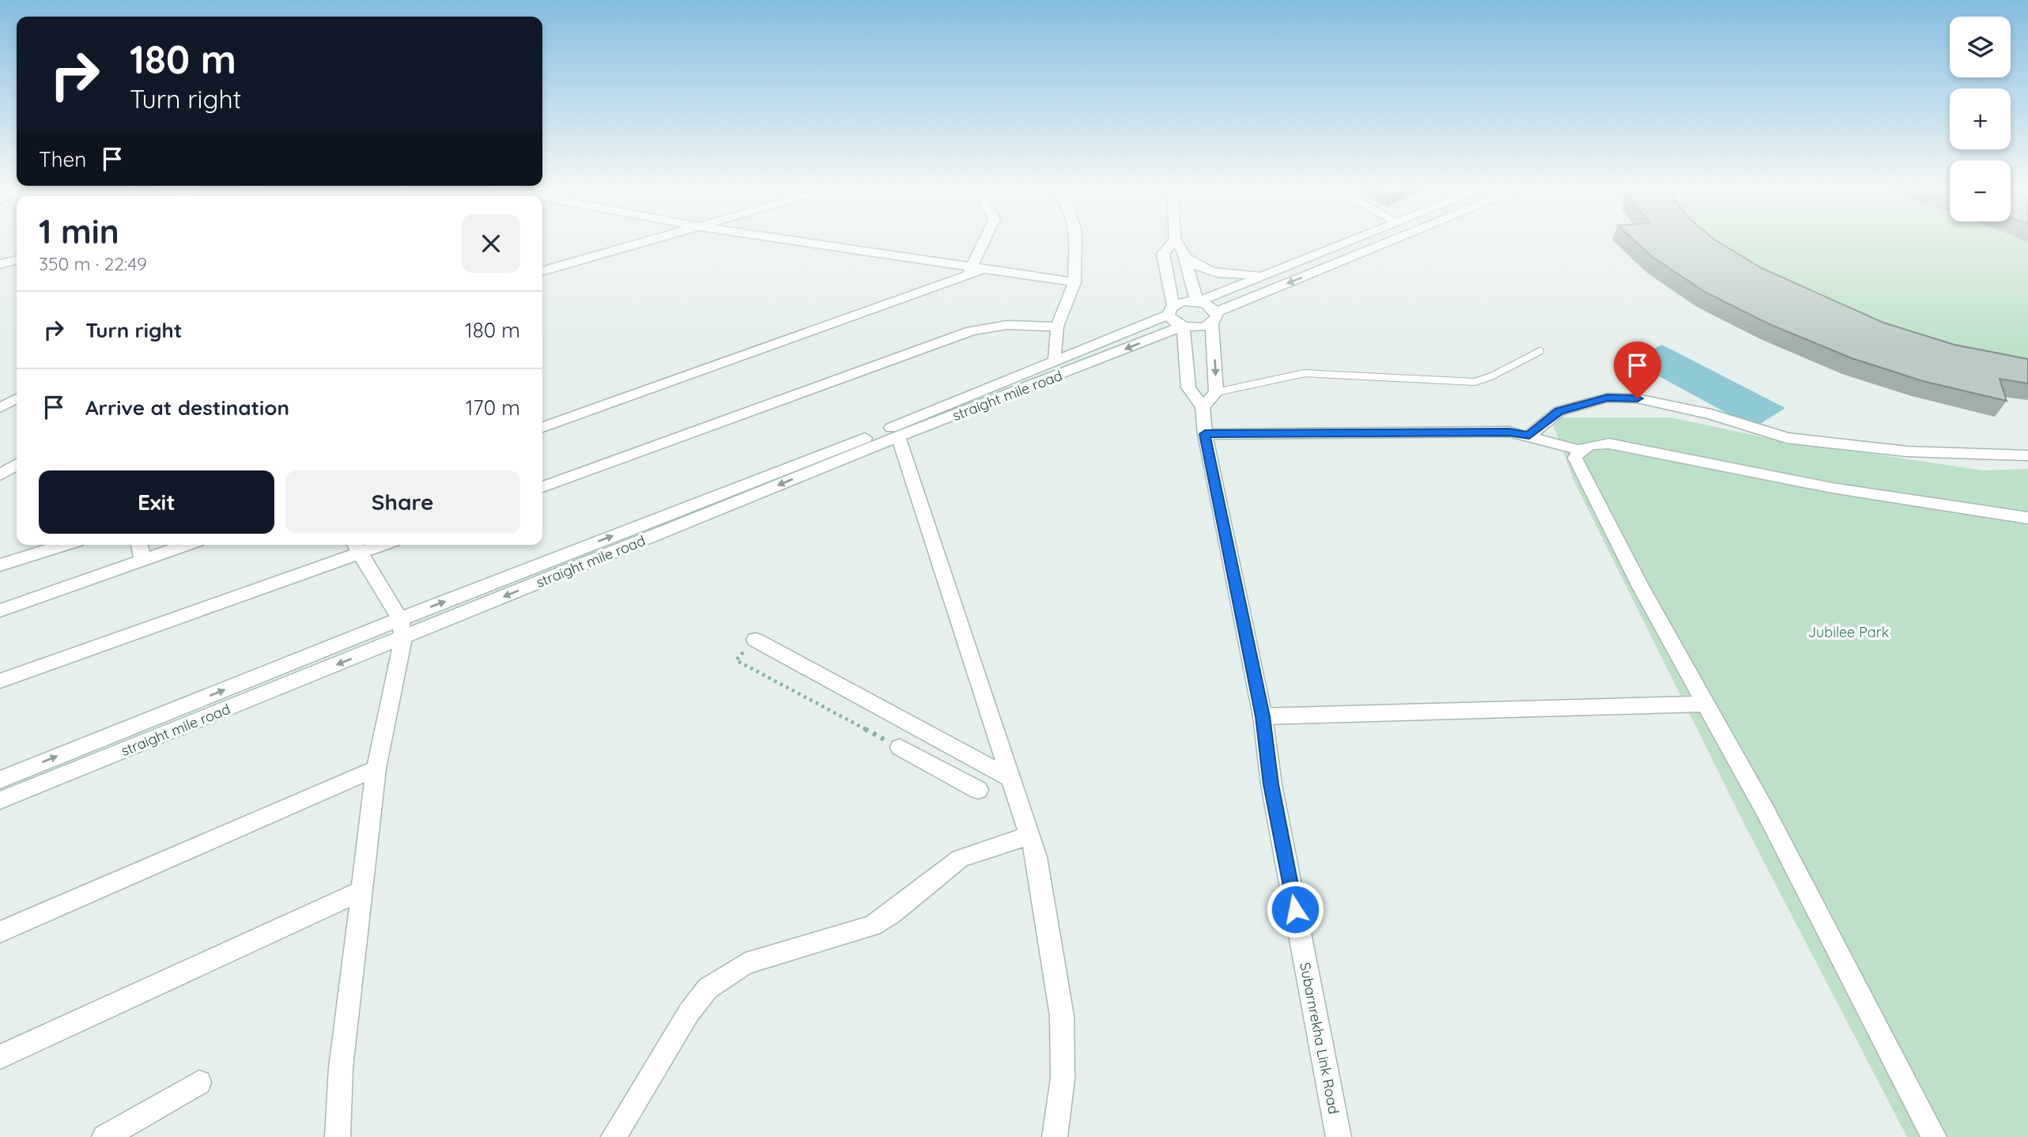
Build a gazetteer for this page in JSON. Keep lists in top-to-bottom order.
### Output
{
  "streets": {
    "street": ["straight mile road", "Subarnrekha Link Road"]
  },
  "parks": ["Jubilee Park"],
  "page": {
    "map_buttons": ["+", "−"],
    "turn": ["180 m", "Turn right"],
    "then": "Then",
    "heading": ["1 min", "350 m · 22:49"],
    "list": [
      {
        "name": "Turn right",
        "value": "180 m"
      },
      {
        "name": "Arrive at destination",
        "value": "170 m"
      }
    ],
    "buttons": ["Exit", "Share"]
  }
}
